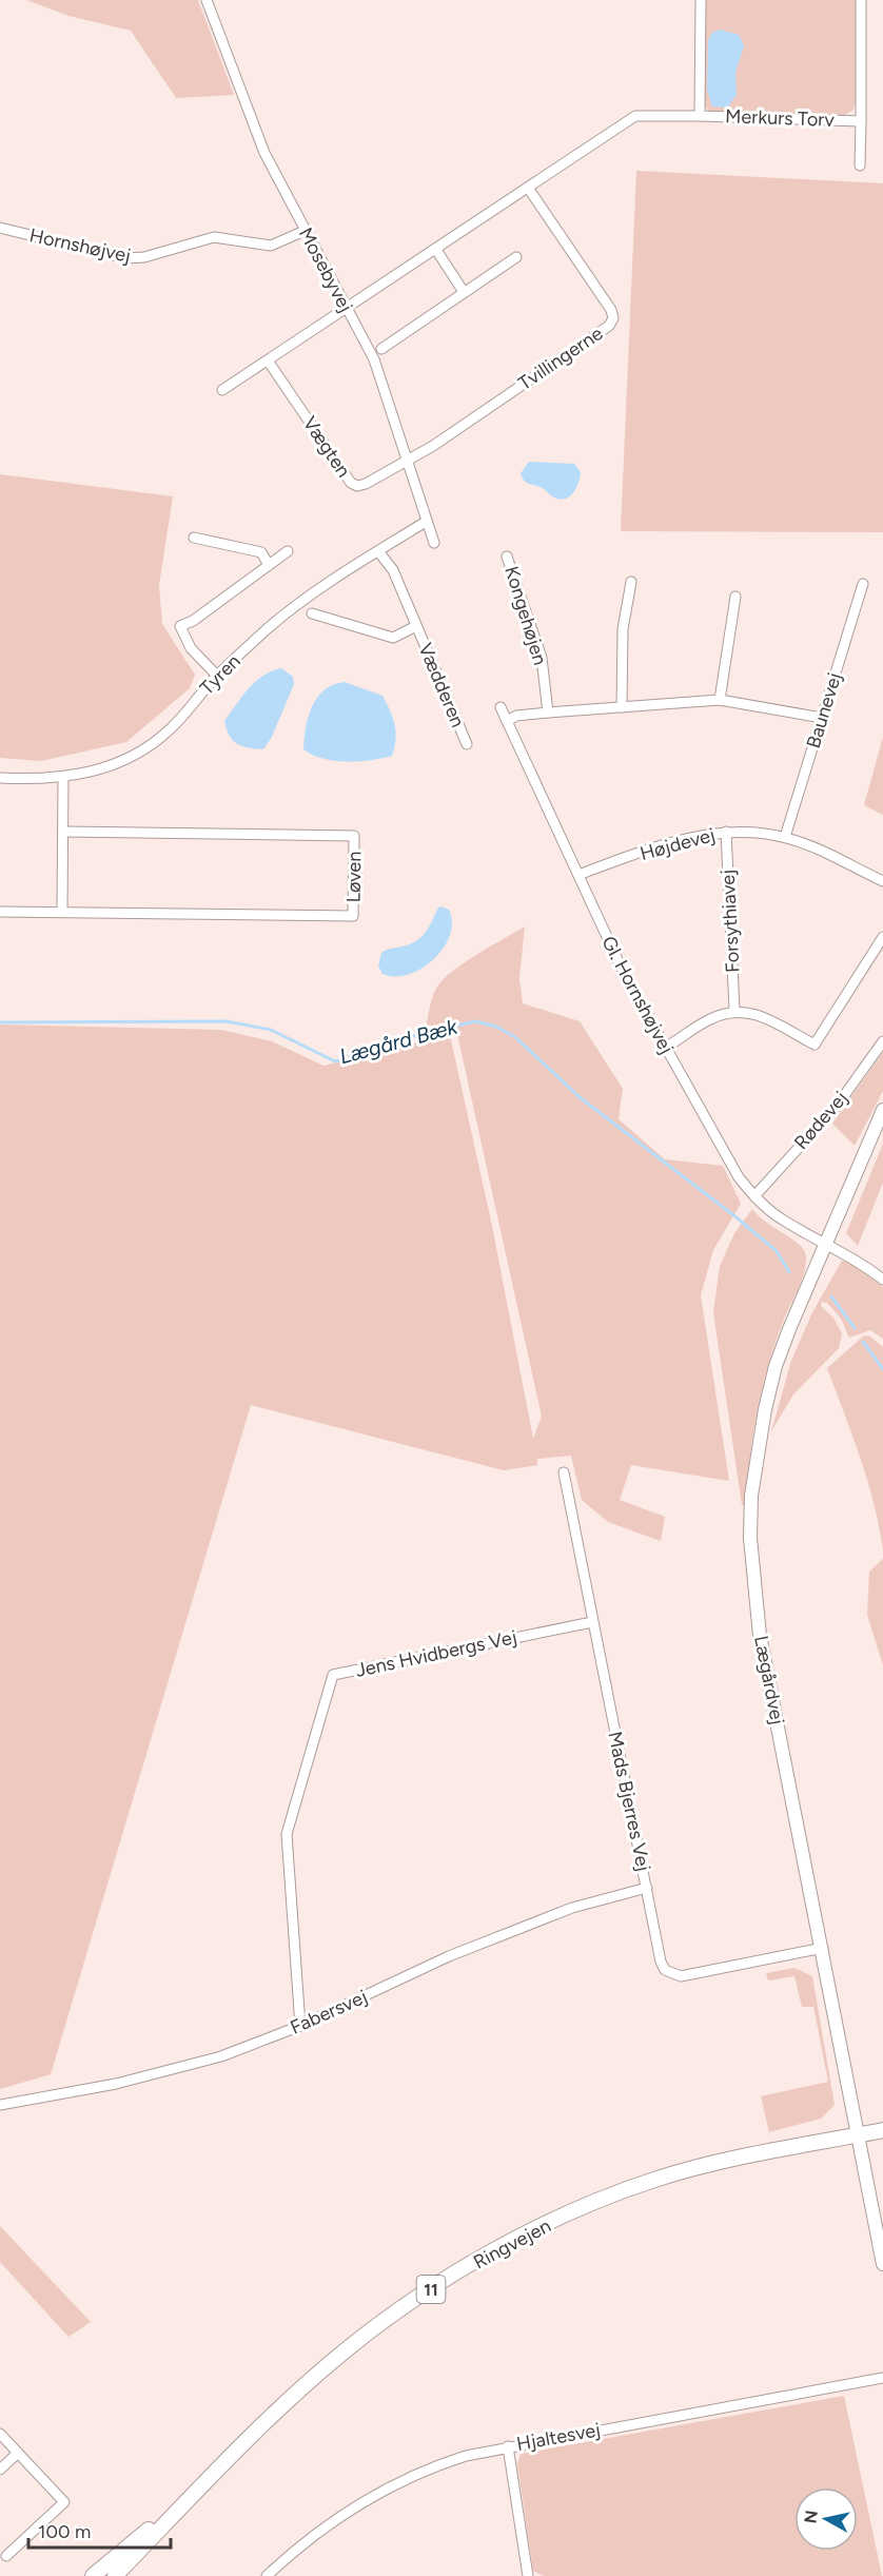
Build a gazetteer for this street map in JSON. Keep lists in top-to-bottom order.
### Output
{
  "streets": {
    "main road": ["Ringvejen", "11"],
    "street": [
      "Merkurs Torv",
      "Hornshøjvej",
      "Mosebyvej",
      "Tvillingerne",
      "Vægten",
      "Kongehøjen",
      "Tyren",
      "Vædderen",
      "Baunevej",
      "Højdevej",
      "Løven",
      "Forsythiavej",
      "Gl. Hornshøjvej",
      "Rødevej",
      "Jens Hvidbergs Vej",
      "Lægårdvej",
      "Mads Bjerres Vej",
      "Fabersvej",
      "Hjaltesvej"
    ]
  },
  "crossings": [
    ["Merkurs Torv", "Tvillingerne"],
    ["Hornshøjvej", "Mosebyvej"],
    ["Mosebyvej", "Tvillingerne"],
    ["Mosebyvej", "Vægten"],
    ["Mosebyvej", "Tyren"],
    ["Tvillingerne", "Vægten"],
    ["Tyren", "Vædderen"],
    ["Baunevej", "Højdevej"],
    ["Højdevej", "Forsythiavej"],
    ["Højdevej", "Gl. Hornshøjvej"],
    ["Gl. Hornshøjvej", "Rødevej"],
    ["Gl. Hornshøjvej", "Lægårdvej"],
    ["Jens Hvidbergs Vej", "Mads Bjerres Vej"],
    ["Jens Hvidbergs Vej", "Fabersvej"],
    ["Lægårdvej", "Mads Bjerres Vej"],
    ["Lægårdvej", "Ringvejen"],
    ["Mads Bjerres Vej", "Fabersvej"]
  ],
  "water": ["Lægård Bæk"],
  "scale_bar": "100 m",
  "north": "left"
}
